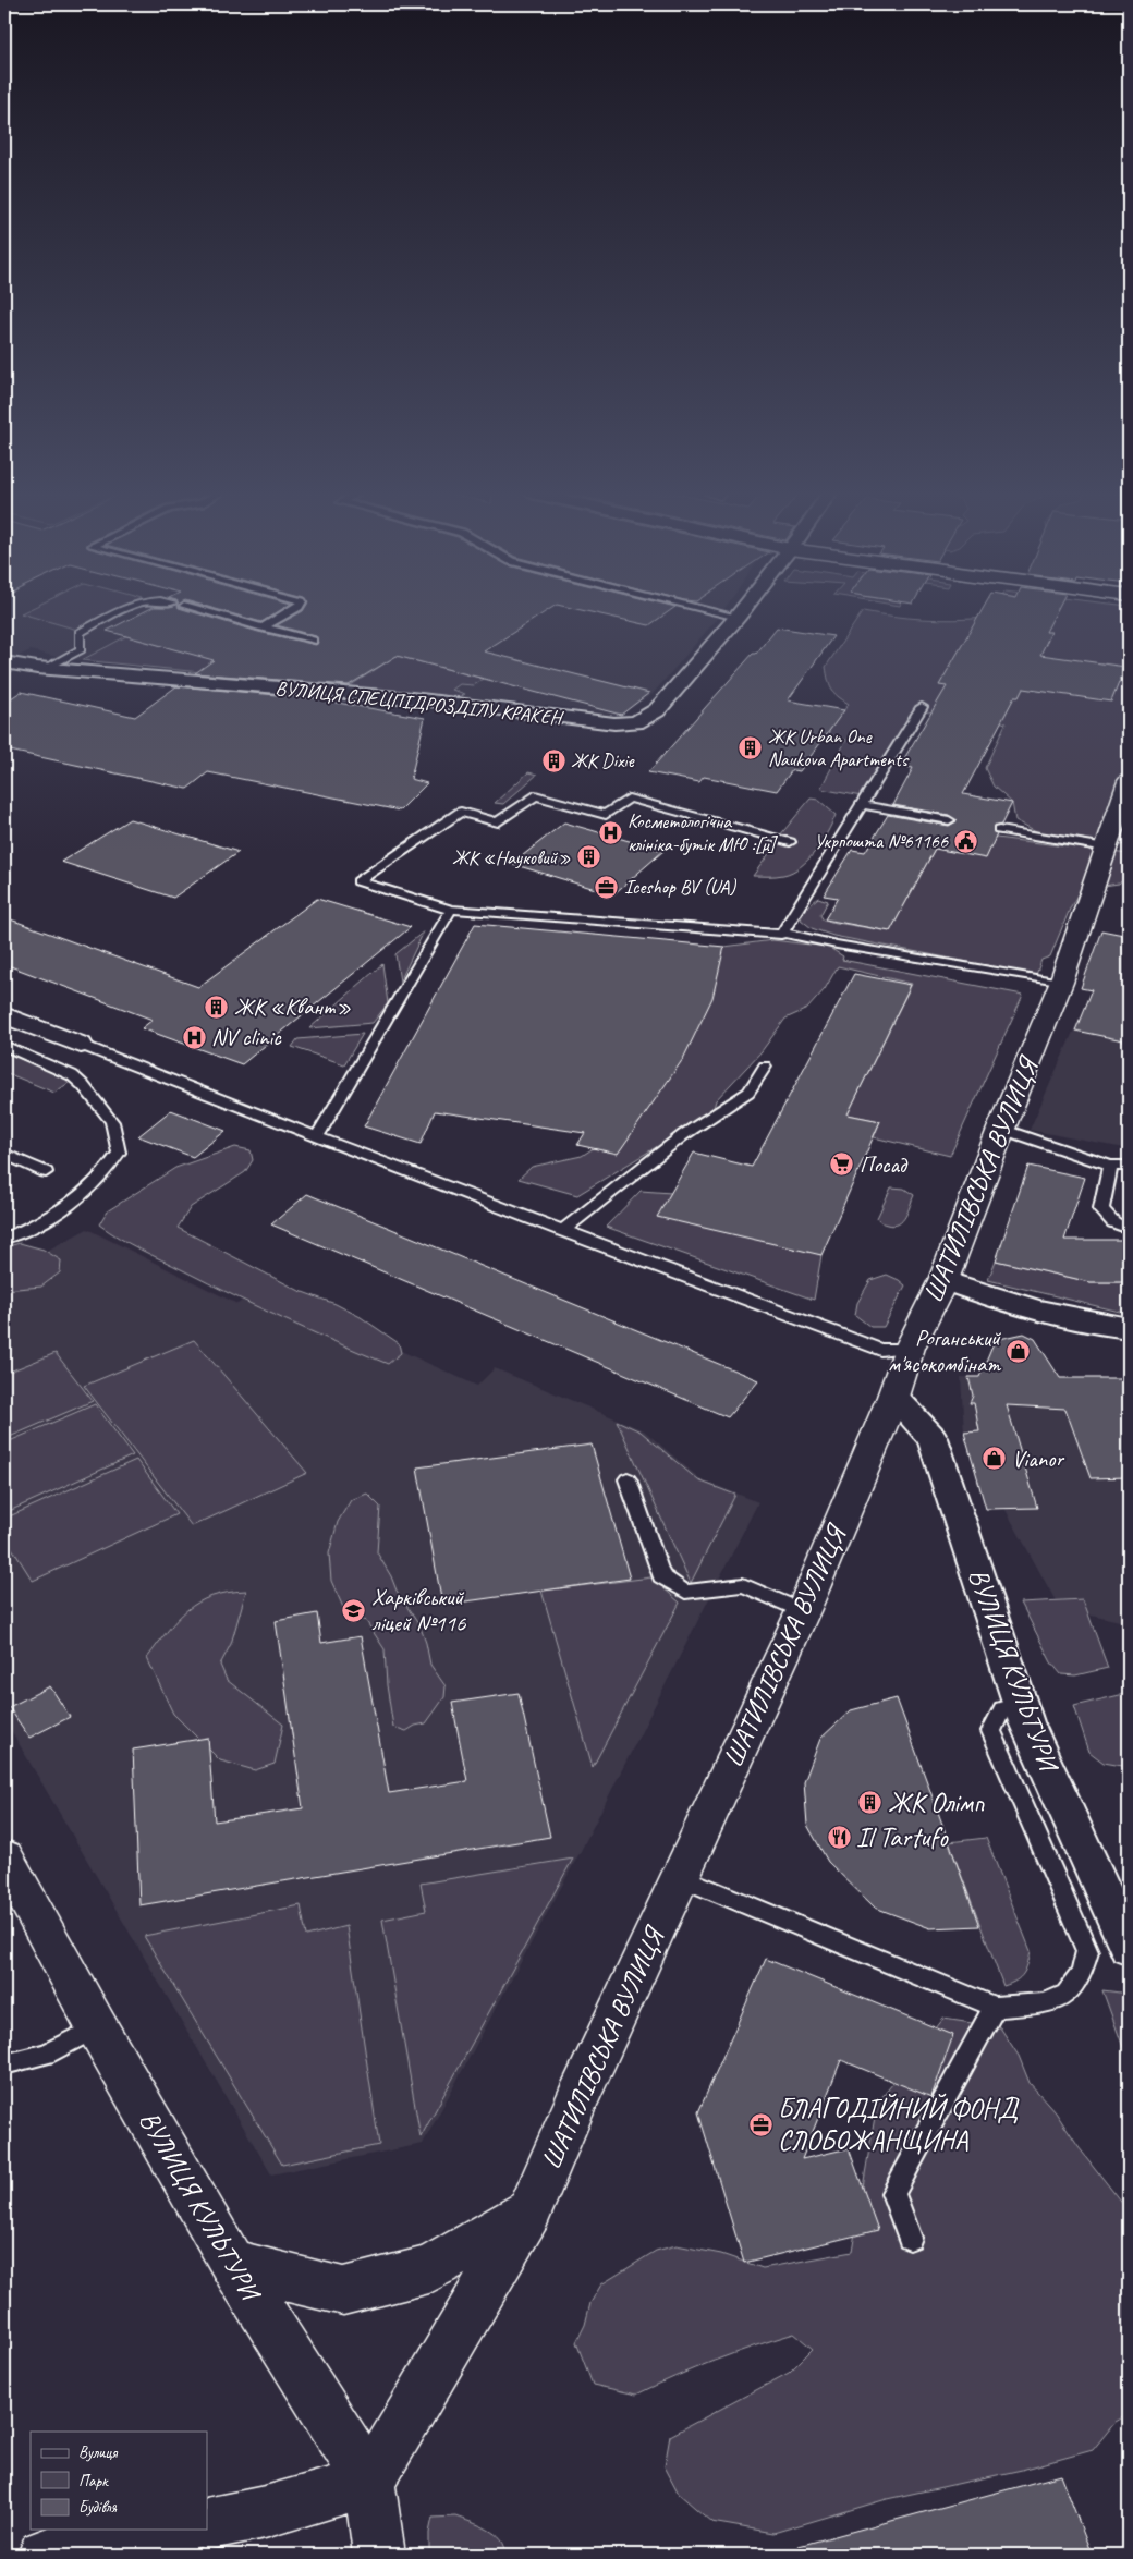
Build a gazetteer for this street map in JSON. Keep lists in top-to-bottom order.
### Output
{
  "streets": {
    "street": ["ВУЛИЦЯ СПЕЦПІДРОЗДІЛУ КРАКЕН", "ШАТИЛІВСЬКА ВУЛИЦЯ", "ВУЛИЦЯ КУЛЬТУРИ"]
  },
  "crossings": [
    ["ШАТИЛІВСЬКА ВУЛИЦЯ", "ВУЛИЦЯ КУЛЬТУРИ"]
  ],
  "places": {
    "building": [
      "ЖК Urban One Naukova Apartments",
      "ЖК Dixie",
      "ЖК «Науковий»",
      "ЖК «Квант»",
      "ЖК Олімп"
    ],
    "hospital": ["Косметологічна клініка-бутік МЮ :[μ]", "NV clinic"],
    "public building": ["Укрпошта №61166"],
    "office": ["Iceshop BV (UA)", "БЛАГОДІЙНИЙ ФОНД СЛОБОЖАНЩИНА"],
    "supermarket": ["Посад"],
    "shop": ["Роганський м'ясокомбінат", "Vianor"],
    "school or university": ["Харківський ліцей №116"],
    "restaurant": ["Il Tartufo"]
  },
  "legend": ["Вулиця", "Парк", "Будівля"]
}
